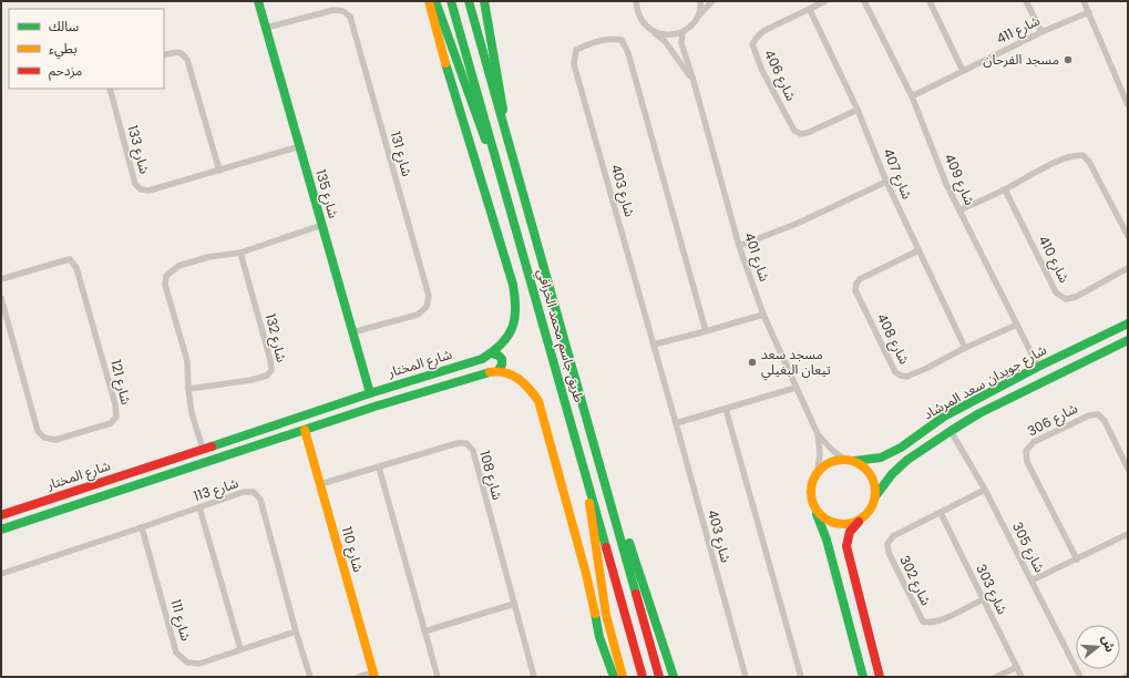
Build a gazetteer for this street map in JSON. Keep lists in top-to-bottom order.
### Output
{
  "streets": {
    "main road": [
      "شارع 135",
      "طريق جاسم محمد الخرافي",
      "شارع المختار",
      "شارع جويدان سعد المرشاد",
      "شارع 110"
    ],
    "street": [
      "شارع 411",
      "شارع 406",
      "شارع 133",
      "شارع 131",
      "شارع 407",
      "شارع 409",
      "شارع 403",
      "شارع 401",
      "شارع 410",
      "شارع 132",
      "شارع 408",
      "شارع 121",
      "شارع 306",
      "شارع 108",
      "شارع 113",
      "شارع 305",
      "شارع 302",
      "شارع 303",
      "شارع 111"
    ]
  },
  "crossings": [
    ["شارع 411", "شارع 409"],
    ["شارع 406", "شارع 407"],
    ["شارع 133", "شارع 135"],
    ["شارع 131", "شارع 135"],
    ["شارع 407", "شارع 408"],
    ["شارع 409", "شارع 408"],
    ["شارع 409", "شارع جويدان سعد المرشاد"],
    ["شارع 135", "شارع المختار"],
    ["شارع 401", "شارع جويدان سعد المرشاد"],
    ["شارع المختار", "شارع 110"],
    ["شارع جويدان سعد المرشاد", "شارع 305"],
    ["شارع 108", "شارع 110"],
    ["شارع 113", "شارع 111"],
    ["شارع 305", "شارع 302"],
    ["شارع 302", "شارع 303"]
  ],
  "places": ["مسجد الفرحان", "مسجد سعد تيعان البغيلي"],
  "legend": ["سالك", "بطيء", "مزدحم"],
  "north": "right"
}
